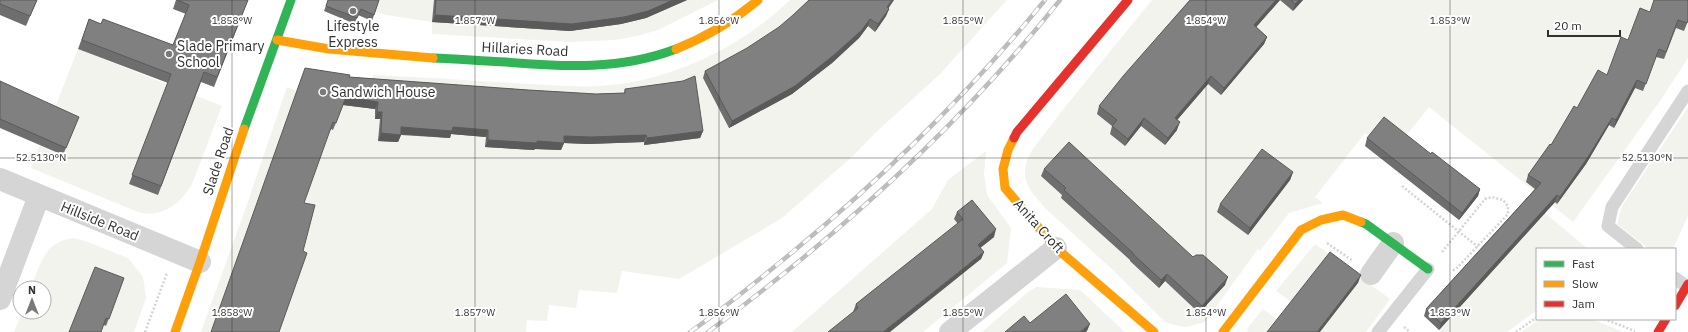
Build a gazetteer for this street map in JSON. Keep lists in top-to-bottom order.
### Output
{
  "streets": {
    "street": [
      "Hillaries Road",
      "Slade Road",
      "Hillside Road",
      "Anita Croft"
    ]
  },
  "crossings": [
    ["Hillaries Road", "Slade Road"],
    ["Slade Road", "Hillside Road"]
  ],
  "places": ["Lifestyle Express", "Slade Primary School", "Sandwich House"],
  "legend": ["Fast", "Slow", "Jam"],
  "scale_bar": "20 m",
  "north": "top",
  "coordinates": [
    "1.858°W",
    "1.857°W",
    "1.856°W",
    "1.855°W",
    "1.854°W",
    "1.853°W",
    "52.5130°N"
  ]
}
